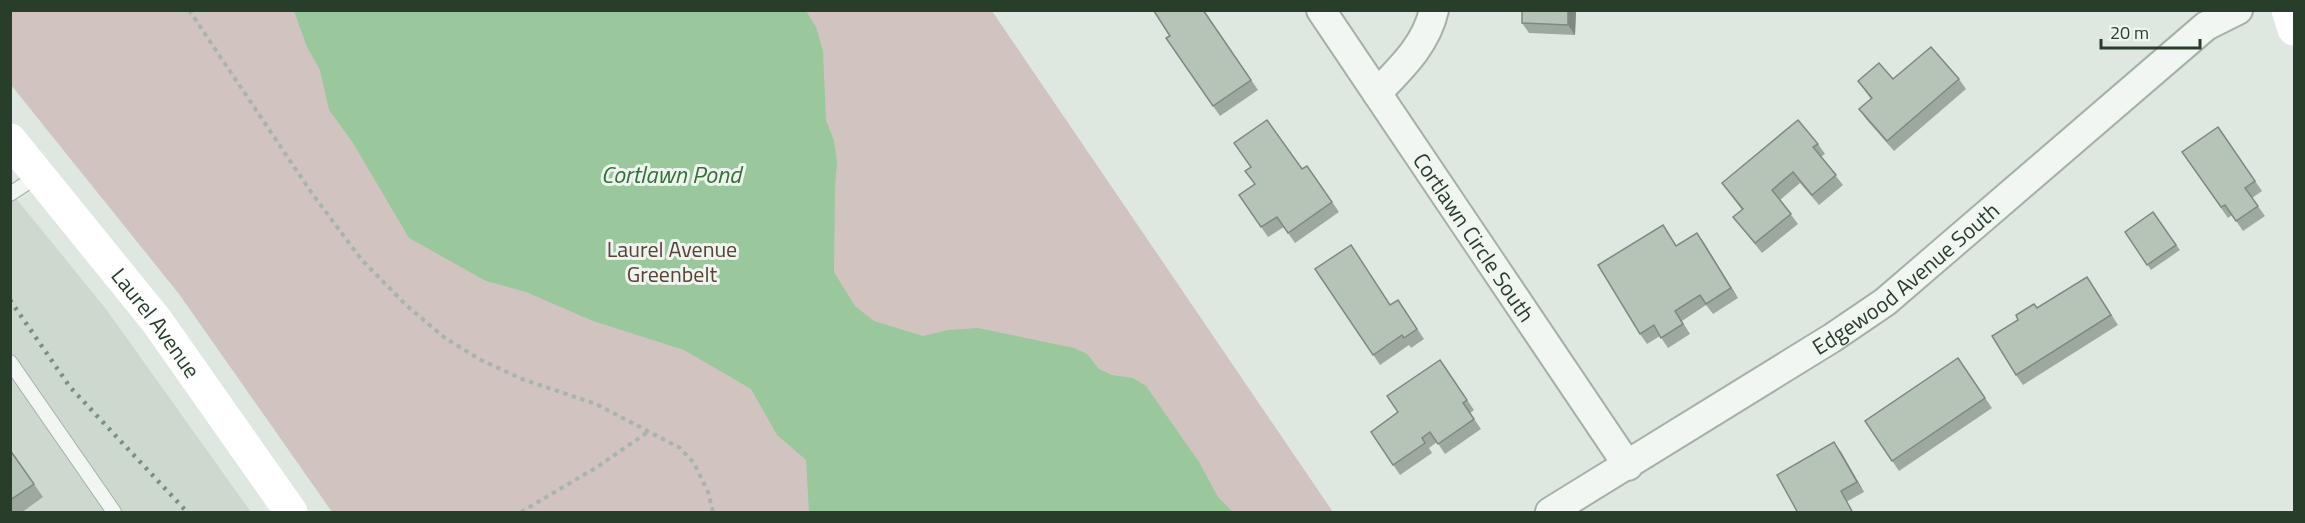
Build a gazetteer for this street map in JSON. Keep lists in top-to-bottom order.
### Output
{
  "streets": {
    "street": ["Cortlawn Circle South", "Edgewood Avenue South", "Laurel Avenue"]
  },
  "crossings": [
    ["Cortlawn Circle South", "Edgewood Avenue South"]
  ],
  "water": ["Cortlawn Pond"],
  "parks": ["Laurel Avenue Greenbelt"],
  "scale_bar": "20 m"
}
